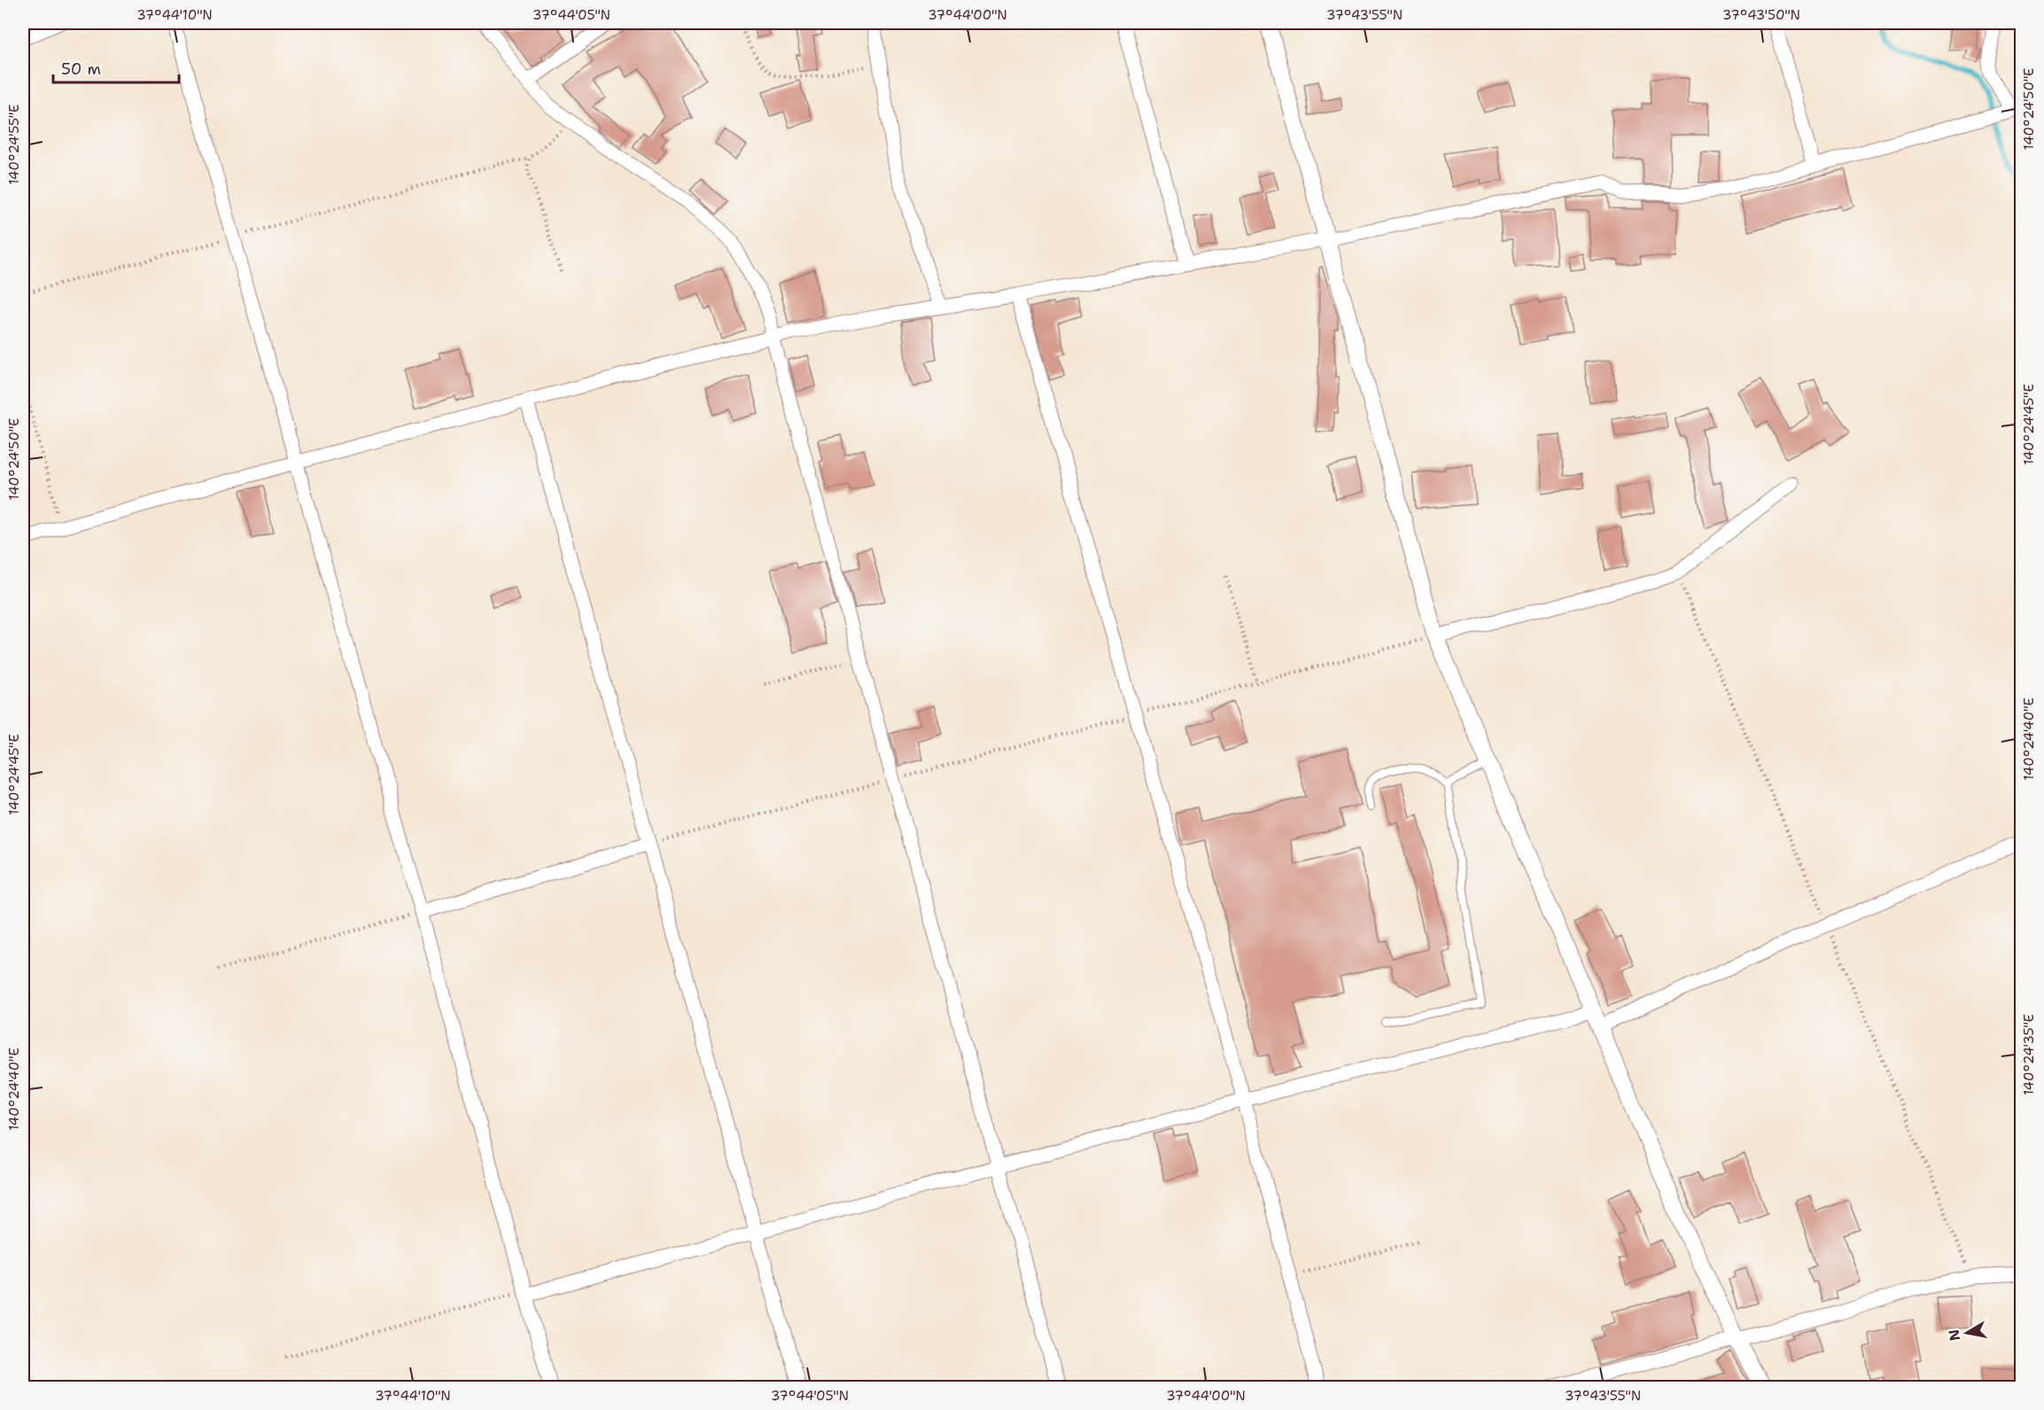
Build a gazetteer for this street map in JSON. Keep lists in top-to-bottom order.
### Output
{
  "scale_bar": "50 m",
  "north": "left",
  "coordinates": [
    "37°44'10\"N",
    "37°44'05\"N",
    "37°44'00\"N",
    "37°43'55\"N",
    "37°43'50\"N",
    "140°24'50\"E",
    "140°24'55\"E",
    "140°24'45\"E",
    "140°24'40\"E",
    "140°24'35\"E"
  ]
}
